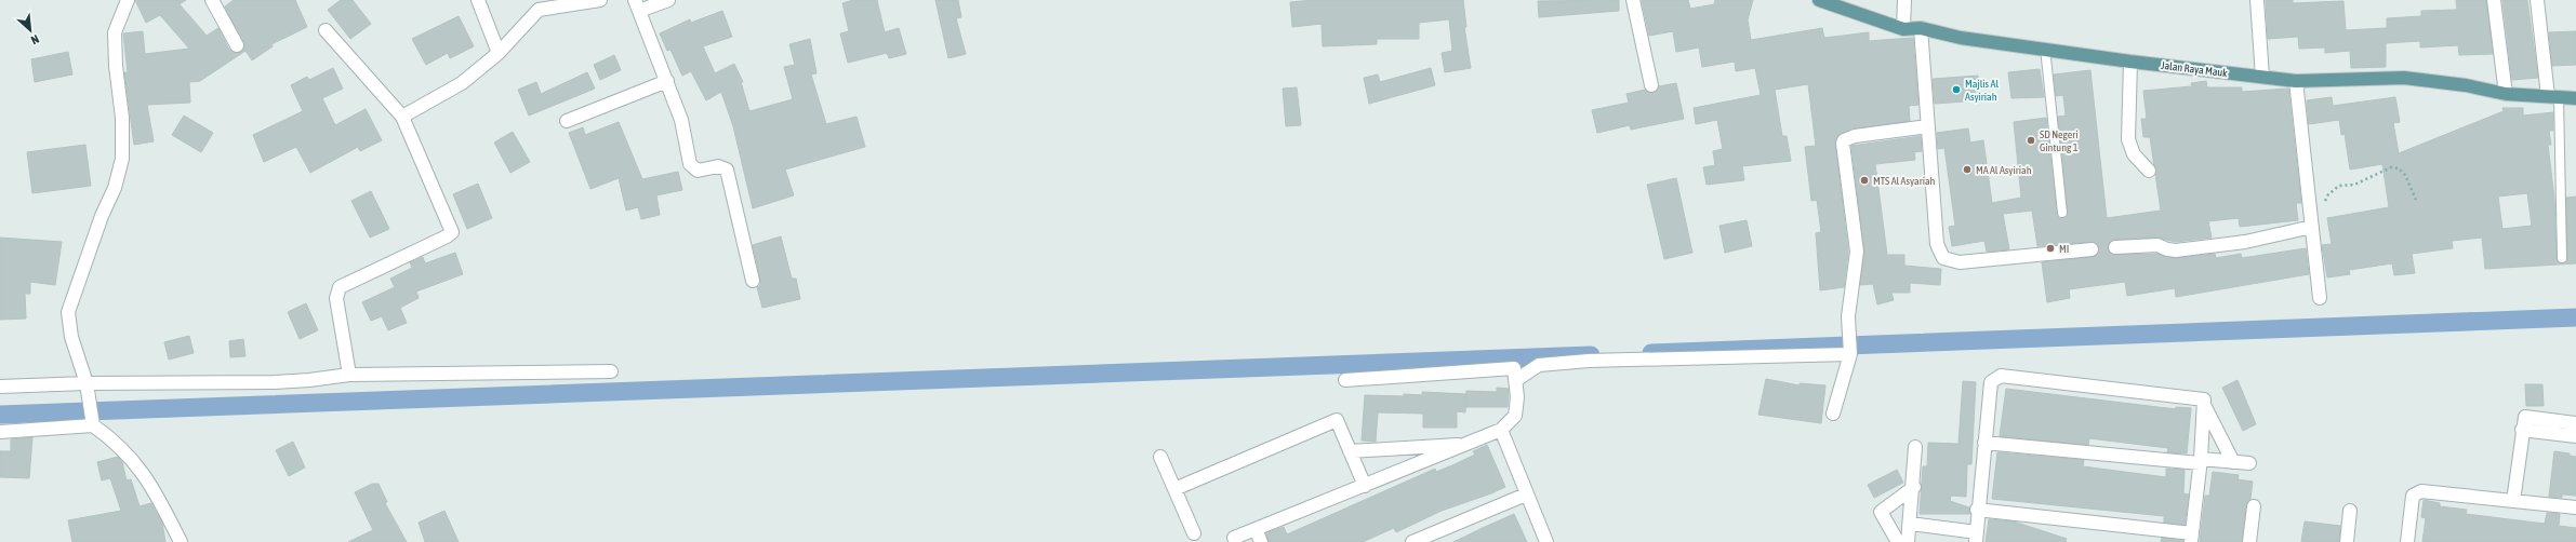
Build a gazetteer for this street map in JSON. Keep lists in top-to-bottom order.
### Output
{
  "streets": {
    "main road": ["Jalan Raya Mauk"]
  },
  "places": [
    "Majlis Al Asyiriah",
    "SD Negeri Gintung 1",
    "MA Al Asyiriah",
    "MTS Al Asyariah",
    "MI"
  ],
  "north": "bottom right"
}
